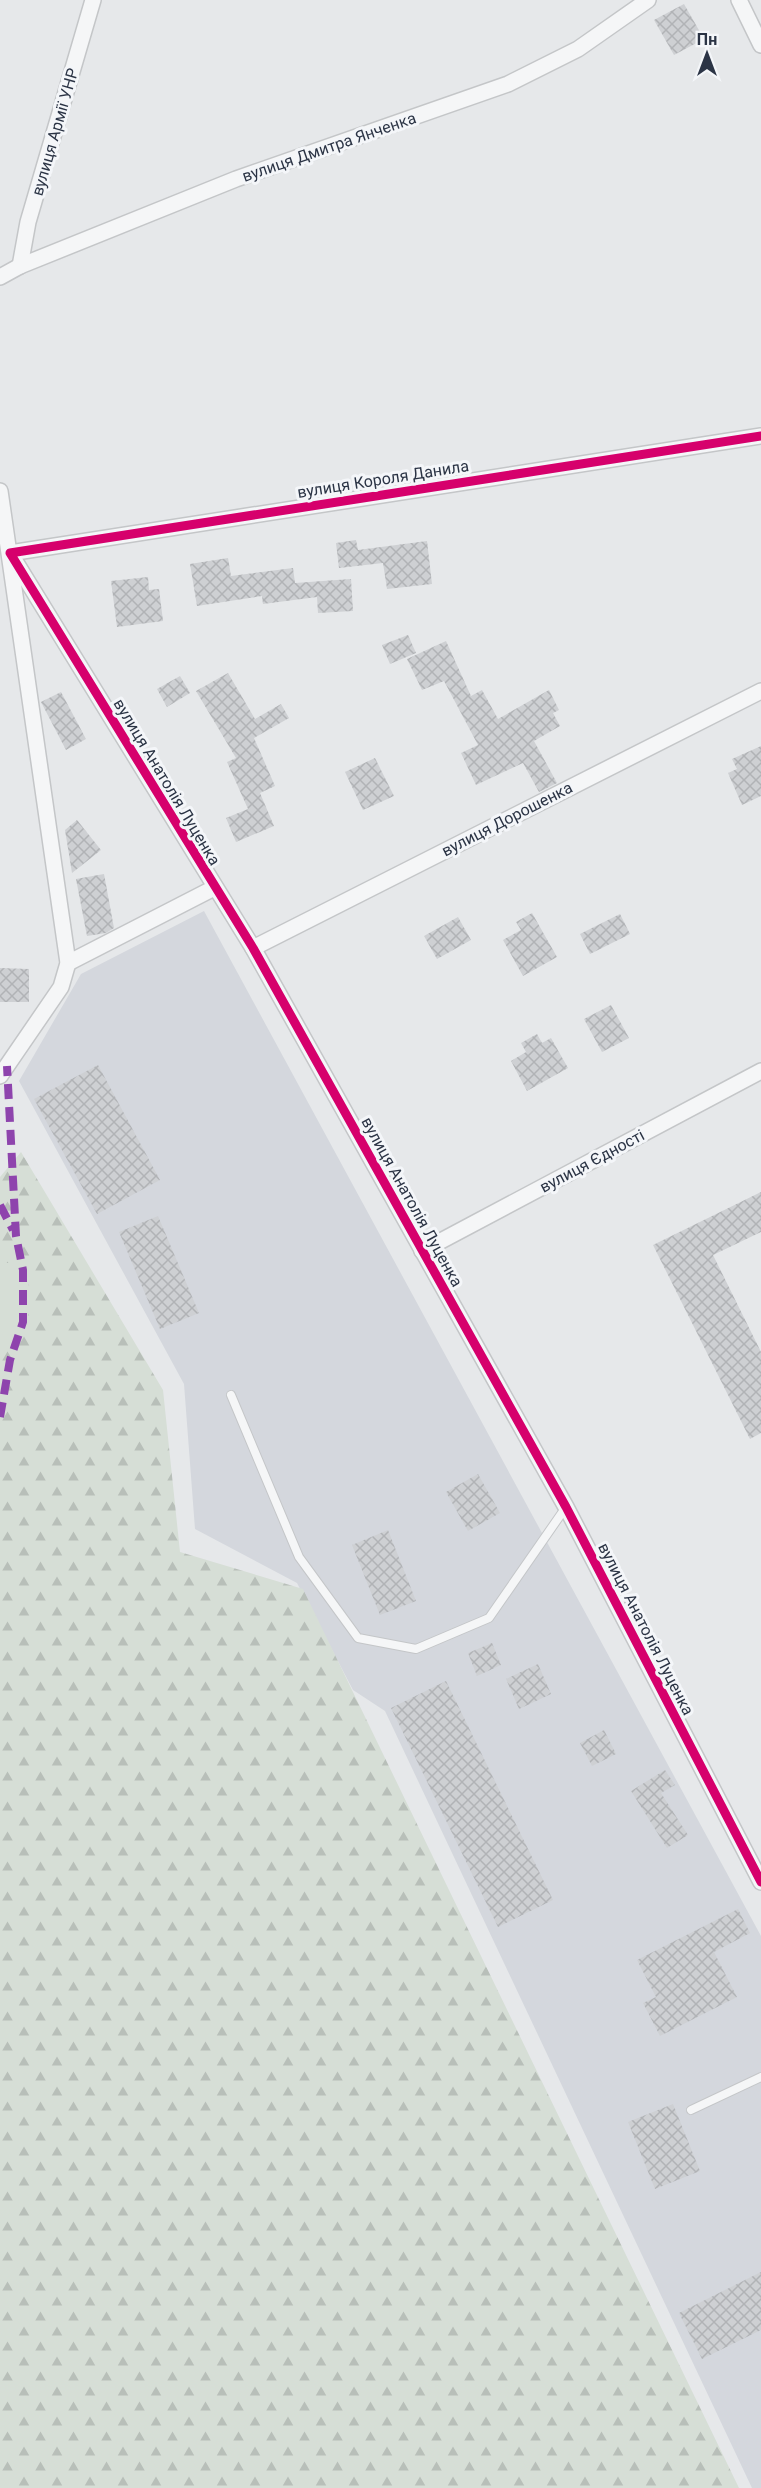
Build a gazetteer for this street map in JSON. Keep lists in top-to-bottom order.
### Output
{
  "streets": {
    "street": [
      "вулиця Армії УНР",
      "вулиця Дмитра Янченка",
      "вулиця Короля Данила",
      "вулиця Анатолія Луценка",
      "вулиця Дорошенка",
      "вулиця Єдності"
    ]
  },
  "crossings": [
    ["вулиця Армії УНР", "вулиця Дмитра Янченка"],
    ["вулиця Короля Данила", "вулиця Анатолія Луценка"],
    ["вулиця Анатолія Луценка", "вулиця Дорошенка"],
    ["вулиця Анатолія Луценка", "вулиця Єдності"]
  ],
  "north": "top"
}
